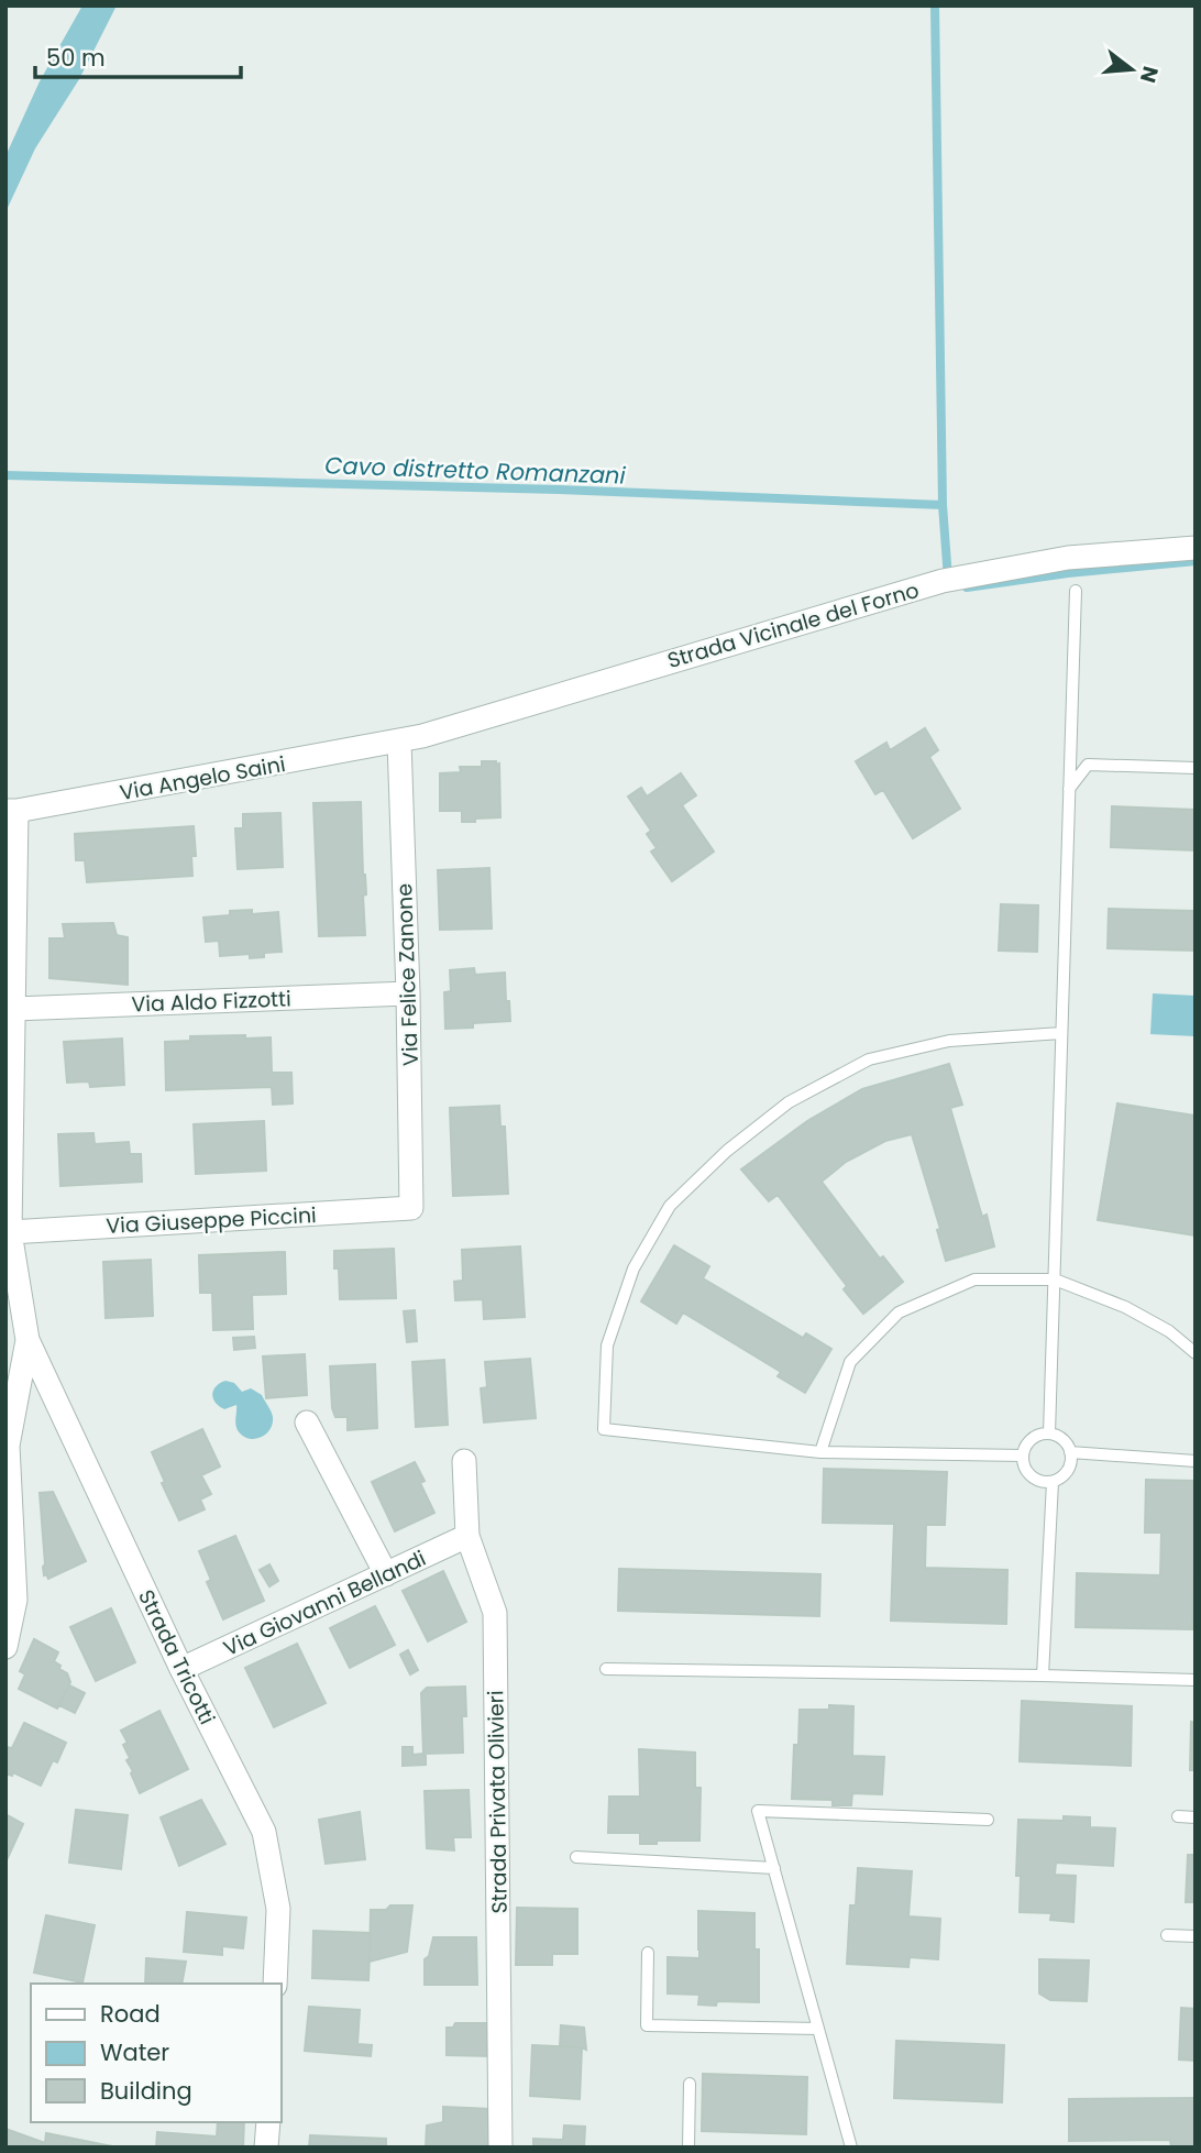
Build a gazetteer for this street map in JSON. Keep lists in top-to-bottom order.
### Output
{
  "streets": {
    "street": [
      "Strada Vicinale del Forno",
      "Via Angelo Saini",
      "Via Felice Zanone",
      "Via Aldo Fizzotti",
      "Via Giuseppe Piccini",
      "Via Giovanni Bellandi",
      "Strada Tricotti",
      "Strada Privata Olivieri"
    ]
  },
  "crossings": [
    ["Strada Vicinale del Forno", "Via Angelo Saini"],
    ["Strada Vicinale del Forno", "Via Felice Zanone"],
    ["Via Angelo Saini", "Via Felice Zanone"],
    ["Via Felice Zanone", "Via Aldo Fizzotti"],
    ["Via Felice Zanone", "Via Giuseppe Piccini"],
    ["Via Giovanni Bellandi", "Strada Tricotti"],
    ["Via Giovanni Bellandi", "Strada Privata Olivieri"]
  ],
  "water": ["Cavo distretto Romanzani"],
  "legend": ["Road", "Water", "Building"],
  "scale_bar": "50 m",
  "north": "right"
}
